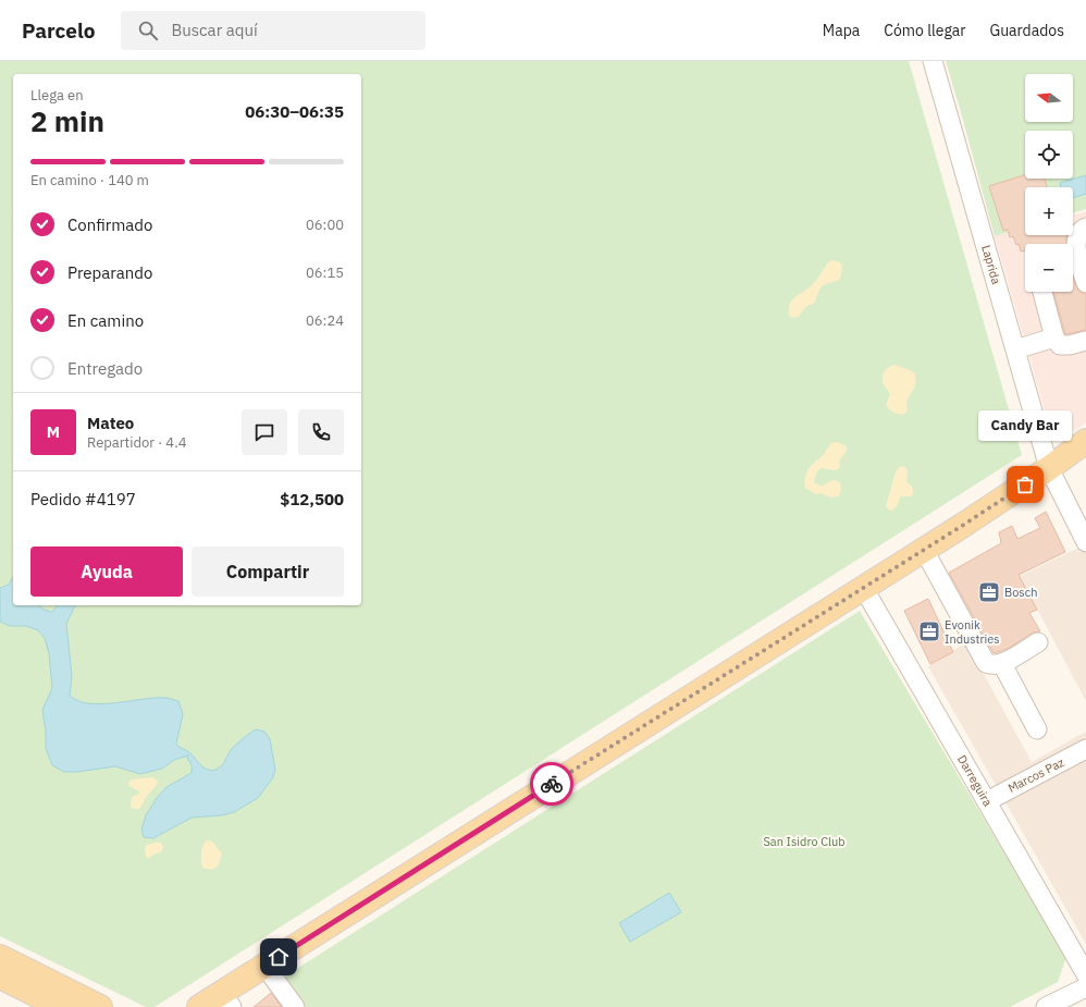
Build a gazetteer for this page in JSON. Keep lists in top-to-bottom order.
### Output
{
  "streets": {
    "street": ["Laprida", "Marcos Paz", "Darreguira"]
  },
  "crossings": [
    ["Marcos Paz", "Darreguira"]
  ],
  "parks": ["San Isidro Club"],
  "places": {
    "other": ["Candy Bar"],
    "office": ["Bosch", "Evonik Industries"]
  },
  "north": "left",
  "page": {
    "header": "Parcelo",
    "search": "Buscar aquí",
    "nav": ["Mapa", "Cómo llegar", "Guardados"],
    "map_buttons": ["+", "−"],
    "heading": ["2 min", "Llega en", "06:30–06:35"],
    "panel": [
      "Mateo",
      "Repartidor · 4.4",
      "Pedido #4197",
      "$12,500"
    ],
    "bar": "En camino · 140 m",
    "list": [
      ["Confirmado", "06:00"],
      ["Preparando", "06:15"],
      ["En camino", "06:24"],
      "Entregado"
    ],
    "round": "M",
    "bubble": "Candy Bar",
    "buttons": ["Ayuda", "Compartir"]
  }
}
